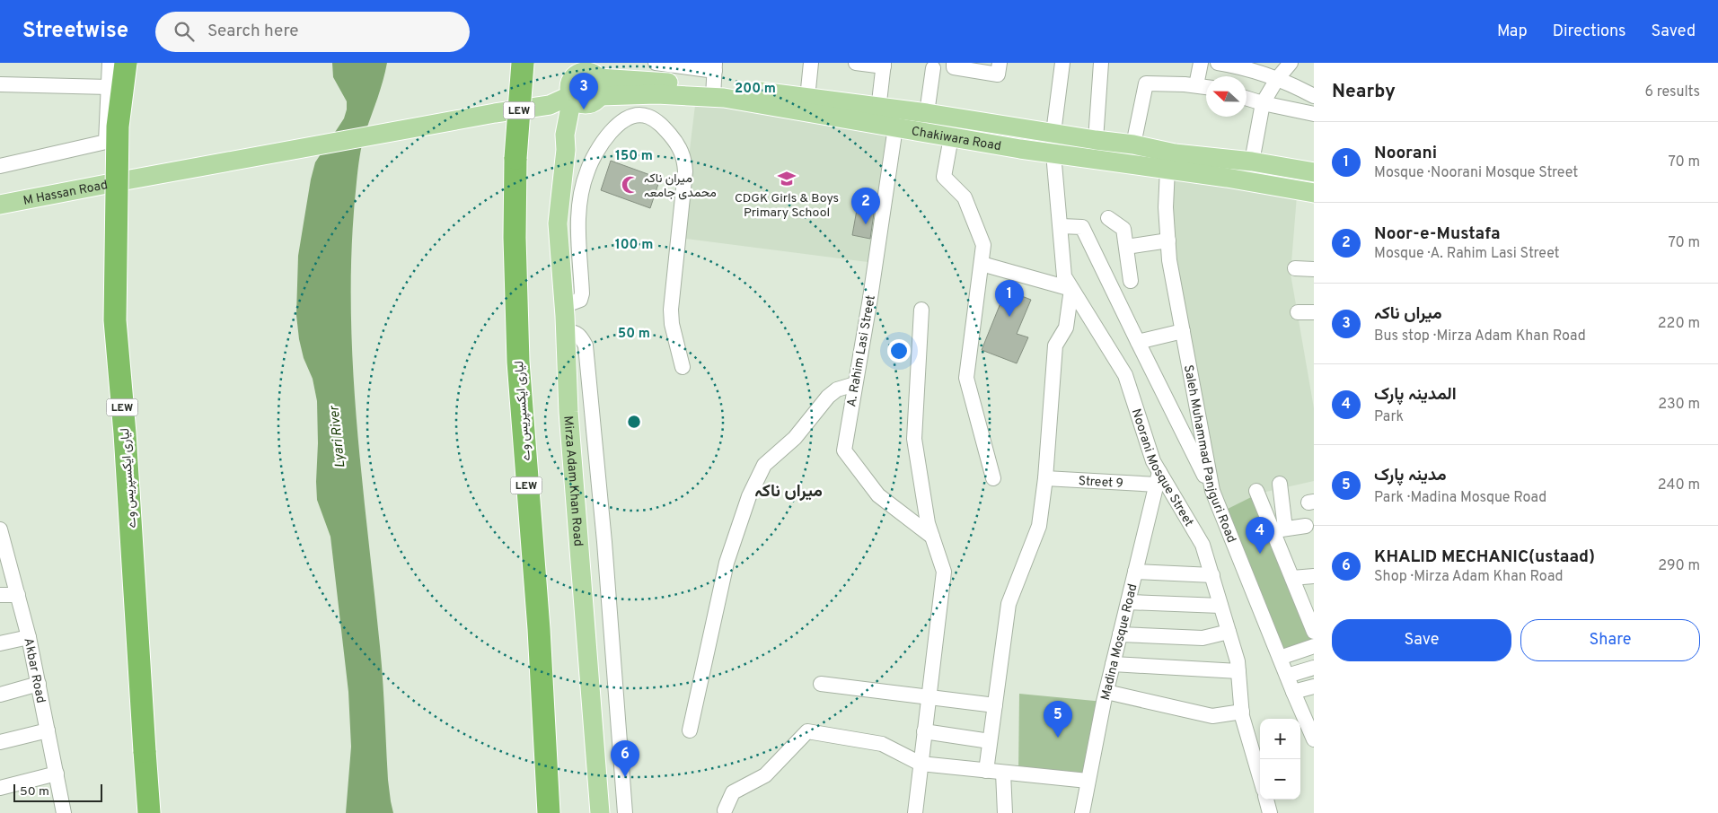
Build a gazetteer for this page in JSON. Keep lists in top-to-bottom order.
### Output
{
  "streets": {
    "highway": ["LEW", "لیاری ایکسپریس وے"],
    "main road": ["Chakiwara Road", "M Hassan Road", "Mirza Adam Khan Road"],
    "street": [
      "A. Rahim Lasi Street",
      "Saleh Muhammad Panjguri Road",
      "Noorani Mosque Street",
      "Street 9",
      "Madina Mosque Road",
      "Akbar Road"
    ]
  },
  "crossings": [
    ["Chakiwara Road", "M Hassan Road"],
    ["Chakiwara Road", "A. Rahim Lasi Street"],
    ["Chakiwara Road", "Saleh Muhammad Panjguri Road"],
    ["Chakiwara Road", "Noorani Mosque Street"],
    ["Chakiwara Road", "Mirza Adam Khan Road"],
    ["M Hassan Road", "Mirza Adam Khan Road"],
    ["Noorani Mosque Street", "Street 9"],
    ["Noorani Mosque Street", "Madina Mosque Road"],
    ["Street 9", "Madina Mosque Road"]
  ],
  "districts": ["میراں ناکہ"],
  "water": ["Lyari River"],
  "places": {
    "school or university": ["CDGK Girls & Boys Primary School"],
    "mosque": ["میران ناکہ محمدی جامعہ"]
  },
  "scale_bar": "50 m",
  "north": "left",
  "page": {
    "header": "Streetwise",
    "search": "Search here",
    "nav": ["Map", "Directions", "Saved"],
    "heading": ["Nearby", "6 results"],
    "pins": [
      "3",
      "2",
      "1",
      "4",
      "5",
      "6"
    ],
    "list": [
      {
        "mark": "1",
        "name": "Noorani",
        "note": "Mosque · Noorani Mosque Street",
        "value": "70 m"
      },
      {
        "mark": "2",
        "name": "Noor-e-Mustafa",
        "note": "Mosque · A. Rahim Lasi Street",
        "value": "70 m"
      },
      {
        "mark": "3",
        "name": "میراں ناکہ",
        "note": "Bus stop · Mirza Adam Khan Road",
        "value": "220 m"
      },
      {
        "mark": "4",
        "name": "المدینہ پارک",
        "note": "Park",
        "value": "230 m"
      },
      {
        "mark": "5",
        "name": "مدینہ پارک",
        "note": "Park · Madina Mosque Road",
        "value": "240 m"
      },
      {
        "mark": "6",
        "name": "KHALID MECHANIC(ustaad)",
        "note": "Shop · Mirza Adam Khan Road",
        "value": "290 m"
      }
    ],
    "buttons": ["Save", "Share"],
    "map_buttons": ["+", "−"],
    "scale": "50 m"
  },
  "rings": [
    "200 m",
    "150 m",
    "100 m",
    "50 m"
  ]
}
